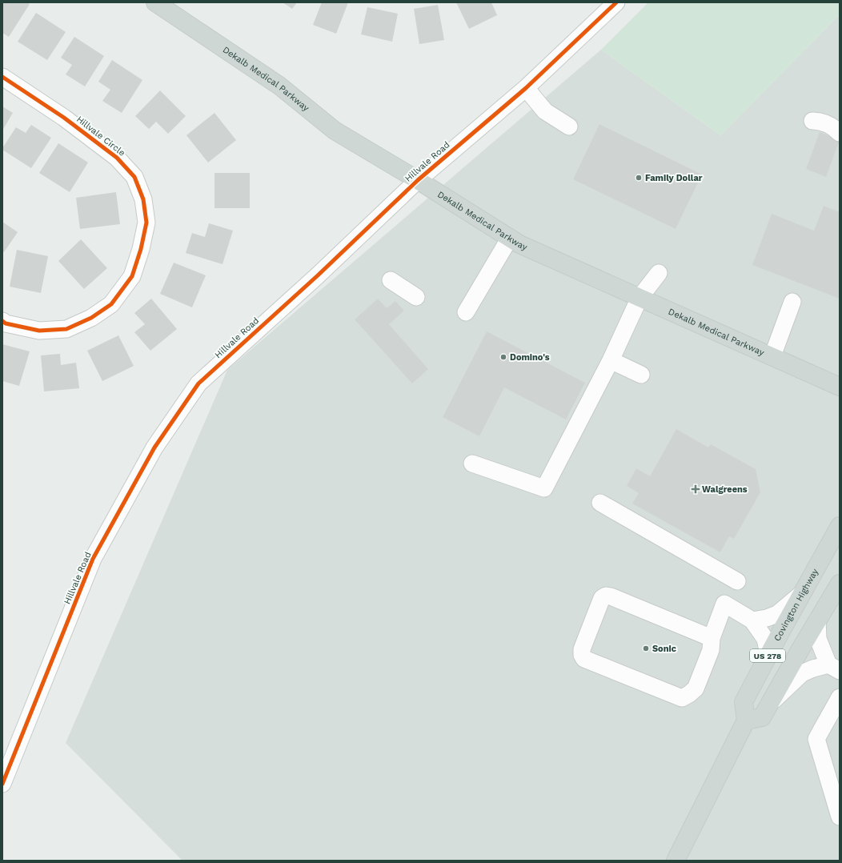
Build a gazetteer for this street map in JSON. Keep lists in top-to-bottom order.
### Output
{
  "streets": {
    "main road": ["Dekalb Medical Parkway", "Covington Highway", "US 278"],
    "street": ["Hillvale Circle", "Hillvale Road"]
  },
  "crossings": [
    ["Dekalb Medical Parkway", "Hillvale Road"],
    ["Covington Highway", "US 278"]
  ],
  "places": {
    "other": ["Family Dollar", "Domino's", "Sonic"],
    "health": ["Walgreens"]
  }
}
